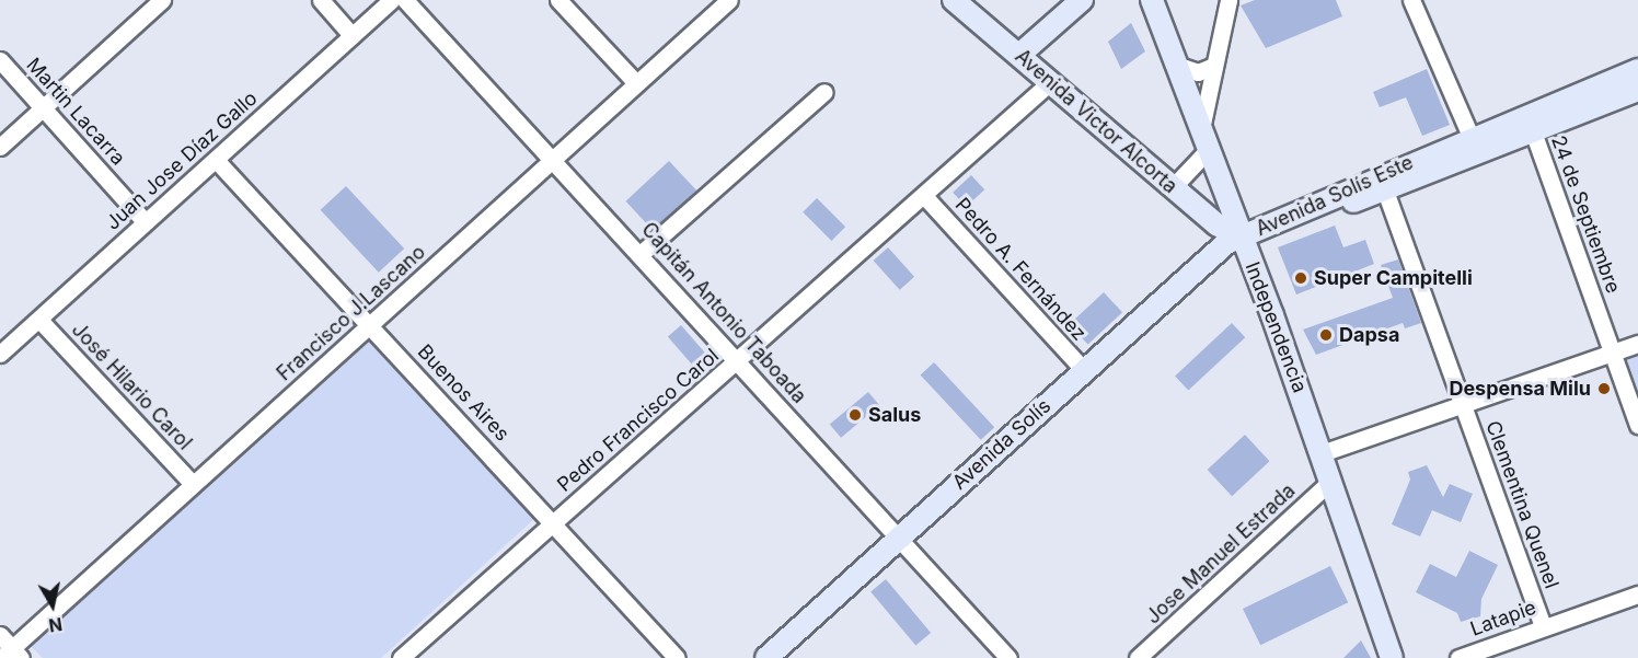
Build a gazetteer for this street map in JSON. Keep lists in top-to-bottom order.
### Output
{
  "streets": {
    "main road": [
      "Avenida Victor Alcorta",
      "Avenida Solís Este",
      "Independencia",
      "Avenida Solís"
    ],
    "street": [
      "Martin Lacarra",
      "Juan Jose Díaz Gallo",
      "24 de Septiembre",
      "Pedro A. Fernández",
      "Francisco J.Lascano",
      "Capitán Antonio Taboada",
      "José Hilario Carol",
      "Buenos Aires",
      "Pedro Francisco Carol",
      "Clementina Quenel",
      "Jose Manuel Estrada",
      "Latapie"
    ]
  },
  "crossings": [
    ["Martin Lacarra", "Juan Jose Díaz Gallo"],
    ["Avenida Victor Alcorta", "Avenida Solís Este"],
    ["Avenida Victor Alcorta", "Independencia"],
    ["Avenida Victor Alcorta", "Pedro Francisco Carol"],
    ["Avenida Victor Alcorta", "Avenida Solís"],
    ["Juan Jose Díaz Gallo", "José Hilario Carol"],
    ["Juan Jose Díaz Gallo", "Buenos Aires"],
    ["Avenida Solís Este", "24 de Septiembre"],
    ["Avenida Solís Este", "Independencia"],
    ["Avenida Solís Este", "Avenida Solís"],
    ["Avenida Solís Este", "Clementina Quenel"],
    ["Pedro A. Fernández", "Pedro Francisco Carol"],
    ["Pedro A. Fernández", "Avenida Solís"],
    ["Francisco J.Lascano", "Capitán Antonio Taboada"],
    ["Francisco J.Lascano", "José Hilario Carol"],
    ["Francisco J.Lascano", "Buenos Aires"],
    ["Capitán Antonio Taboada", "Pedro Francisco Carol"],
    ["Capitán Antonio Taboada", "Avenida Solís"],
    ["Independencia", "Avenida Solís"],
    ["Independencia", "Jose Manuel Estrada"],
    ["Buenos Aires", "Pedro Francisco Carol"],
    ["Clementina Quenel", "Latapie"]
  ],
  "places": [
    "Super Campitelli",
    "Dapsa",
    "Despensa Milu",
    "Salus"
  ],
  "north": "bottom"
}
